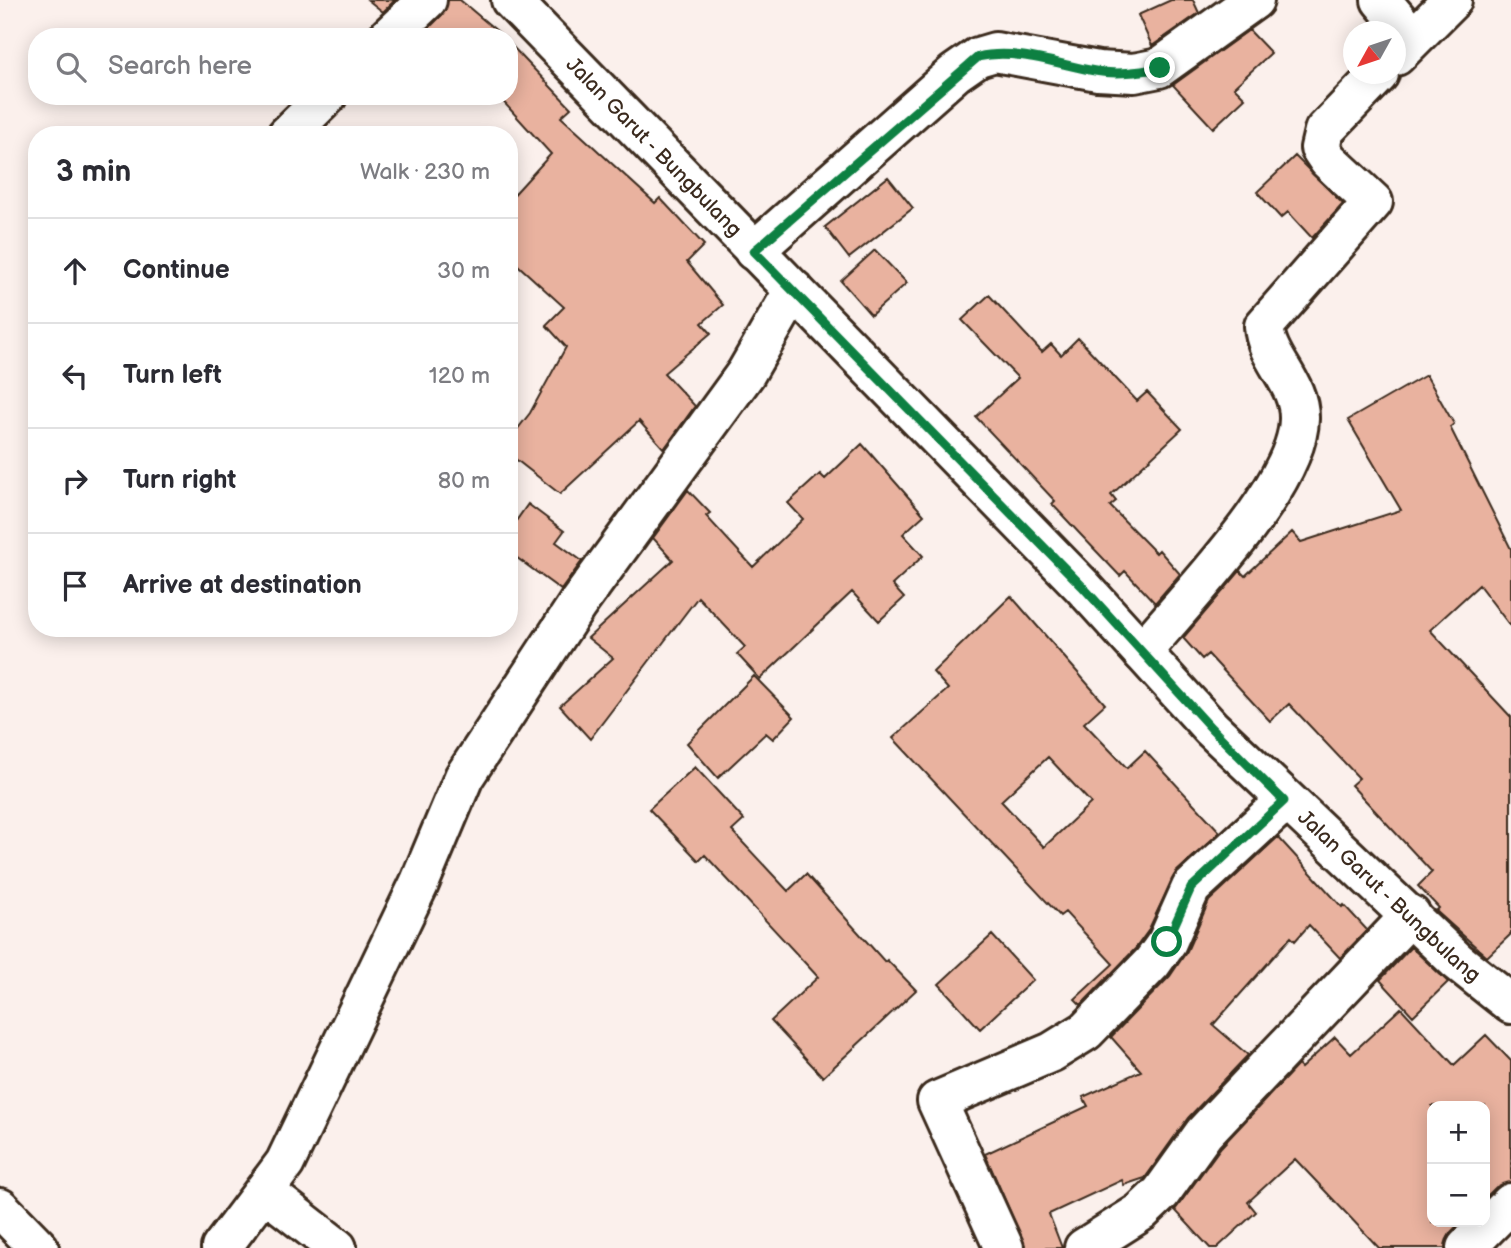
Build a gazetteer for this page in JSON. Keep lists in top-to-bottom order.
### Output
{
  "streets": {
    "street": ["Jalan Garut - Bungbulang"]
  },
  "north": "bottom left",
  "page": {
    "search": "Search here",
    "heading": ["3 min", "Walk · 230 m"],
    "list": [
      ["Continue", "30 m"],
      ["Turn left", "120 m"],
      ["Turn right", "80 m"],
      "Arrive at destination"
    ],
    "map_buttons": ["+", "−"]
  }
}
